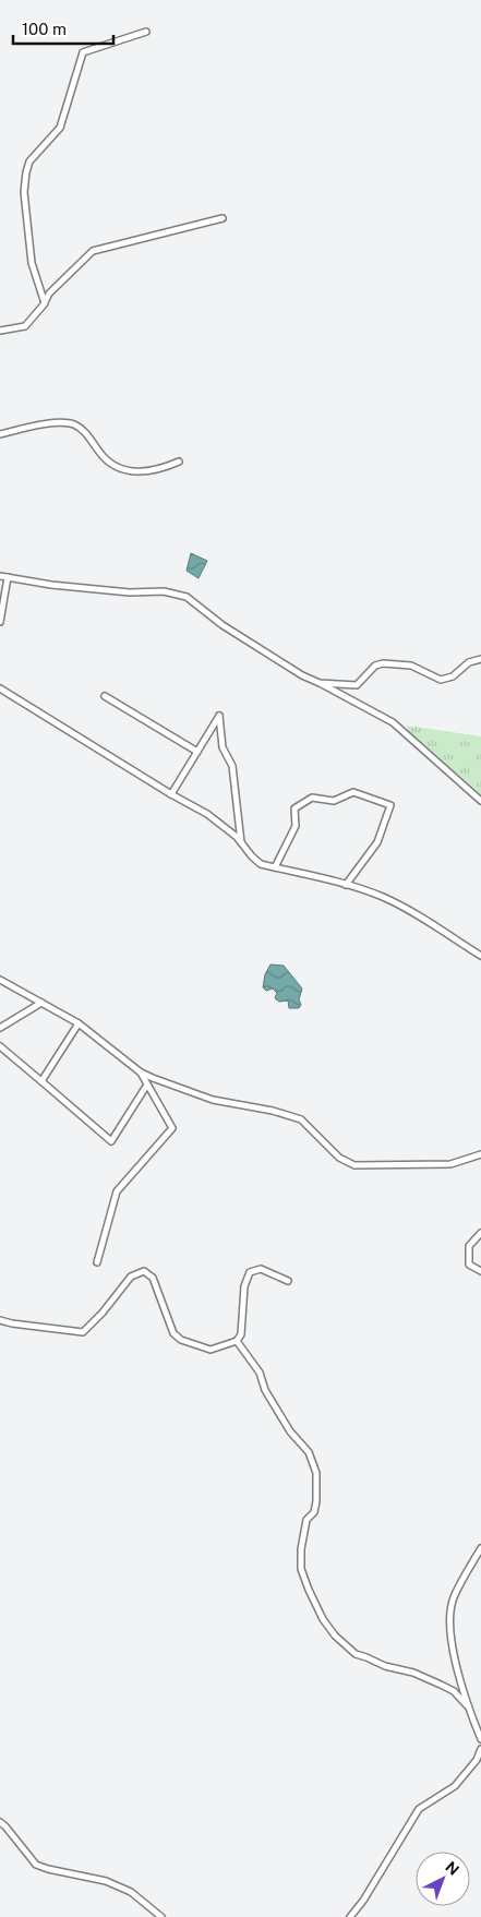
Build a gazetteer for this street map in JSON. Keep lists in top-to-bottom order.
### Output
{
  "scale_bar": "100 m",
  "north": "top right"
}
